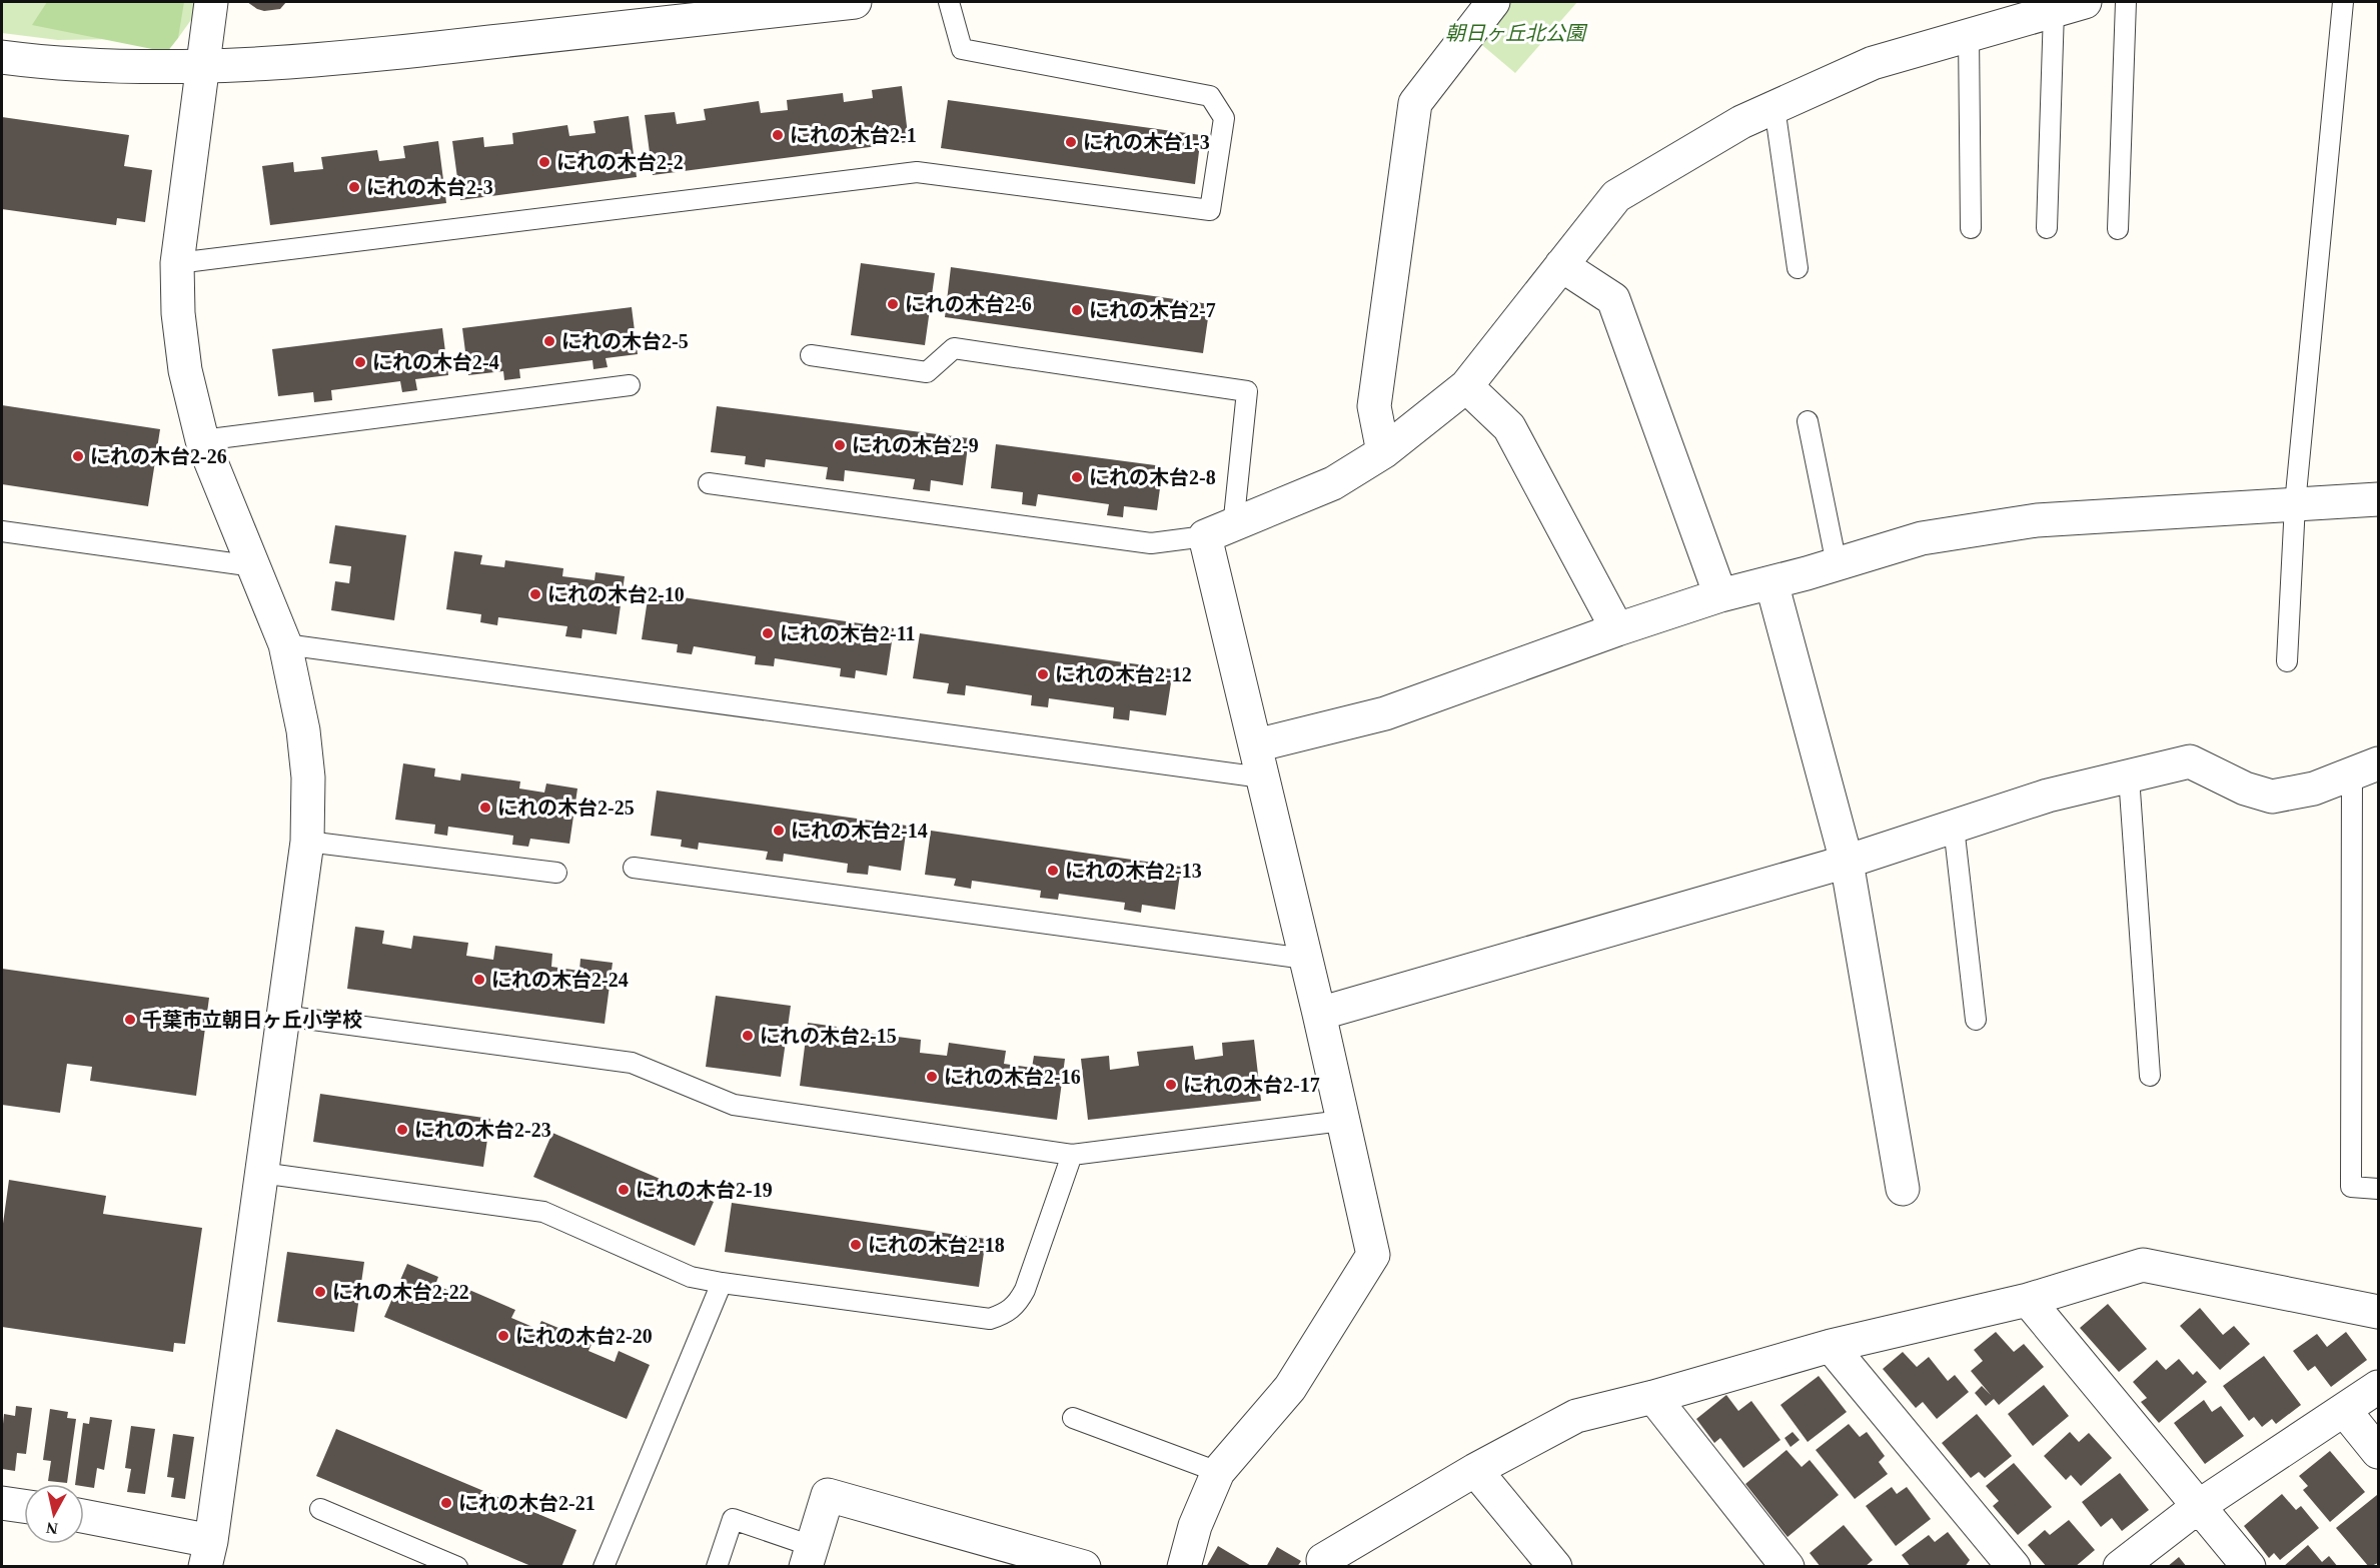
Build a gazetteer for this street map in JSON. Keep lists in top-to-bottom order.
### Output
{
  "parks": ["朝日ヶ丘北公園"],
  "places": [
    "にれの木台2-1",
    "にれの木台1-3",
    "にれの木台2-2",
    "にれの木台2-3",
    "にれの木台2-6",
    "にれの木台2-7",
    "にれの木台2-5",
    "にれの木台2-4",
    "にれの木台2-9",
    "にれの木台2-26",
    "にれの木台2-8",
    "にれの木台2-10",
    "にれの木台2-11",
    "にれの木台2-12",
    "にれの木台2-25",
    "にれの木台2-14",
    "にれの木台2-13",
    "にれの木台2-24",
    "千葉市立朝日ヶ丘小学校",
    "にれの木台2-15",
    "にれの木台2-16",
    "にれの木台2-17",
    "にれの木台2-23",
    "にれの木台2-19",
    "にれの木台2-18",
    "にれの木台2-22",
    "にれの木台2-20",
    "にれの木台2-21"
  ],
  "north": "bottom"
}
